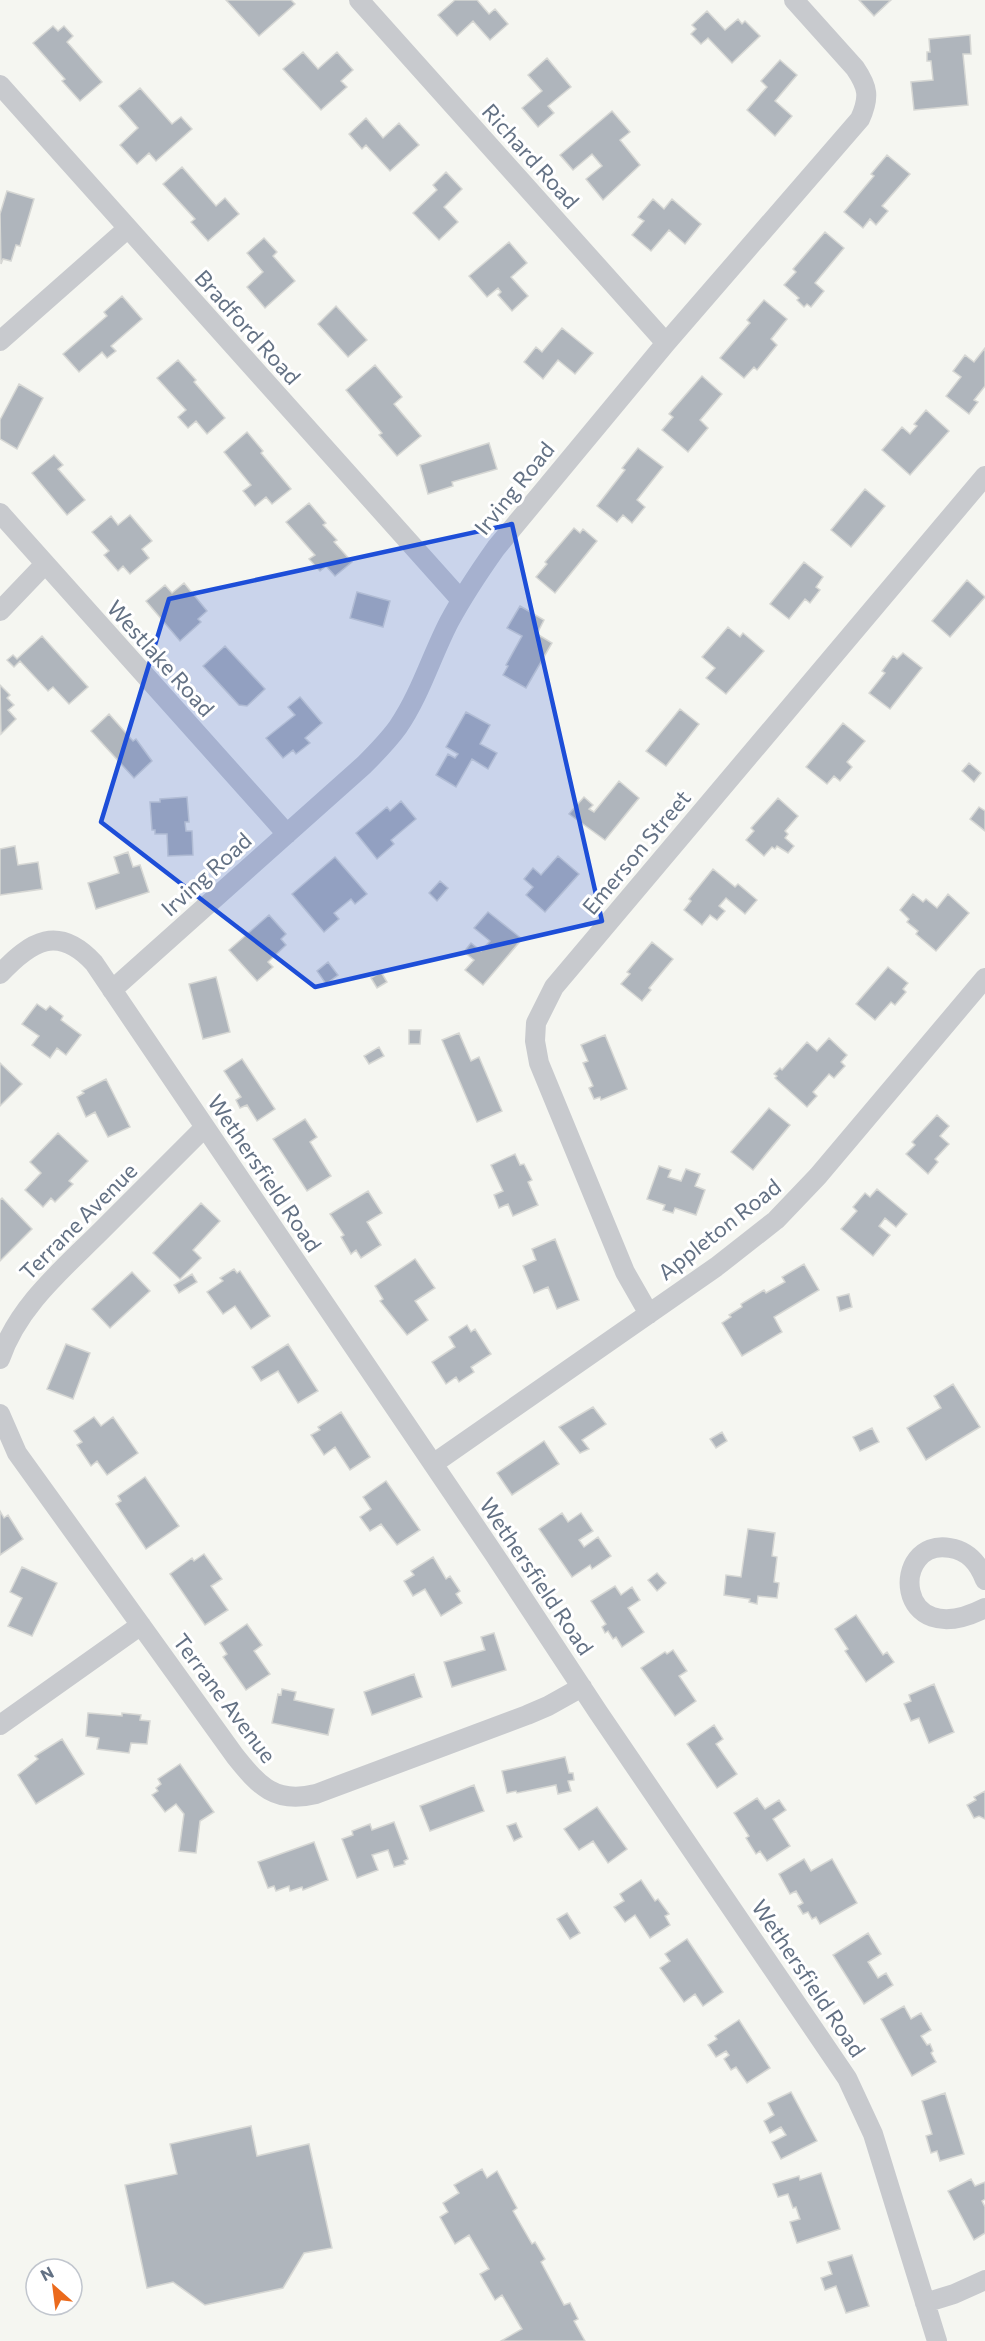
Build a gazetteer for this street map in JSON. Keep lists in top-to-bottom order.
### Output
{
  "streets": {
    "street": [
      "Richard Road",
      "Bradford Road",
      "Irving Road",
      "Westlake Road",
      "Emerson Street",
      "Wethersfield Road",
      "Terrane Avenue",
      "Appleton Road"
    ]
  },
  "crossings": [
    ["Richard Road", "Irving Road"],
    ["Bradford Road", "Irving Road"],
    ["Irving Road", "Westlake Road"],
    ["Irving Road", "Wethersfield Road"],
    ["Emerson Street", "Appleton Road"],
    ["Wethersfield Road", "Terrane Avenue"],
    ["Wethersfield Road", "Appleton Road"]
  ],
  "north": "top left"
}
